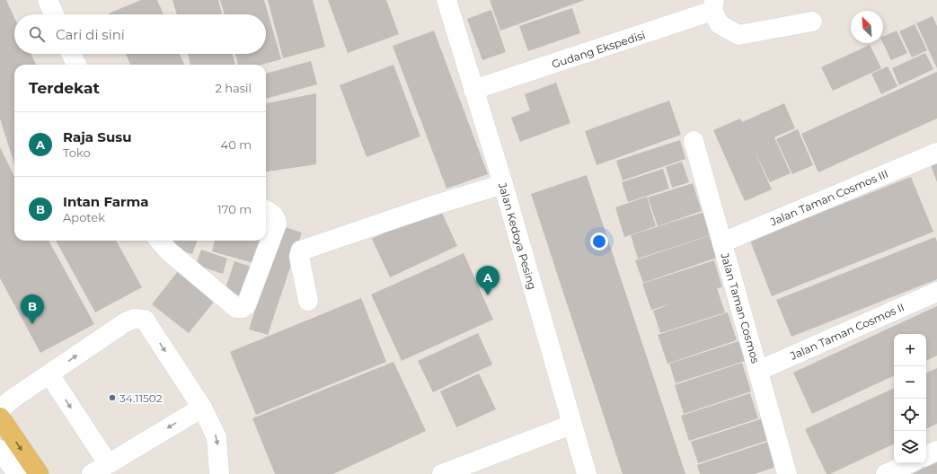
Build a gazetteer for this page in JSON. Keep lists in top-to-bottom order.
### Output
{
  "streets": {
    "street": [
      "Gudang Ekspedisi",
      "Jalan Taman Cosmos III",
      "Jalan Kedoya Pesing",
      "Jalan Taman Cosmos",
      "Jalan Taman Cosmos II"
    ]
  },
  "crossings": [
    ["Gudang Ekspedisi", "Jalan Kedoya Pesing"],
    ["Jalan Taman Cosmos III", "Jalan Taman Cosmos"],
    ["Jalan Taman Cosmos", "Jalan Taman Cosmos II"]
  ],
  "places": ["34.11502"],
  "north": "top left",
  "page": {
    "search": "Cari di sini",
    "heading": ["Terdekat", "2 hasil"],
    "list": [
      {
        "mark": "A",
        "name": "Raja Susu",
        "note": "Toko",
        "value": "40 m"
      },
      {
        "mark": "B",
        "name": "Intan Farma",
        "note": "Apotek",
        "value": "170 m"
      }
    ],
    "pins": ["A", "B"],
    "map_buttons": ["+", "−"]
  }
}
